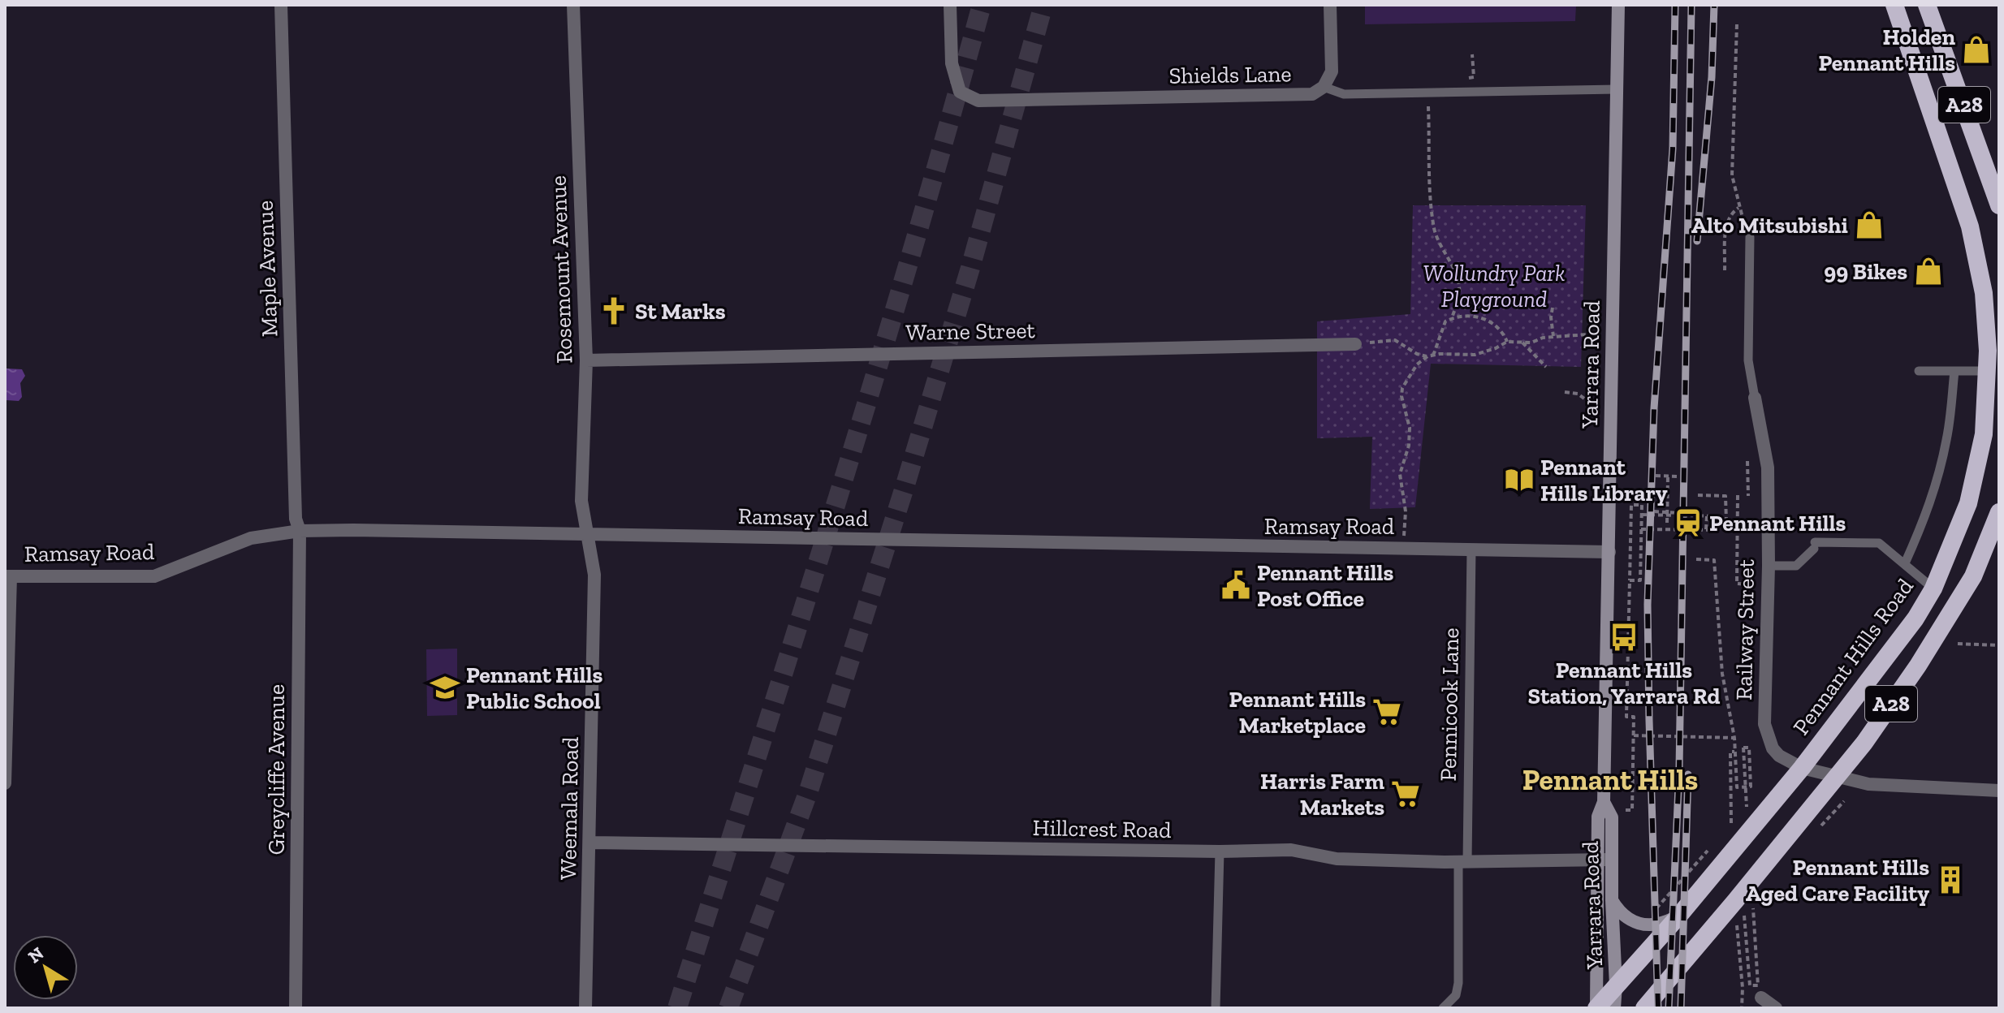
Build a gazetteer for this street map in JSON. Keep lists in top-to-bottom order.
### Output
{
  "streets": {
    "highway": ["A28", "Pennant Hills Road"],
    "main road": ["Yarrara Road"],
    "street": [
      "Shields Lane",
      "Maple Avenue",
      "Rosemount Avenue",
      "Warne Street",
      "Ramsay Road",
      "Railway Street",
      "Greycliffe Avenue",
      "Weemala Road",
      "Hillcrest Road"
    ],
    "lane": ["Pennicook Lane"]
  },
  "crossings": [
    ["Shields Lane", "Yarrara Road"],
    ["A28", "Railway Street"],
    ["Maple Avenue", "Ramsay Road"],
    ["Maple Avenue", "Greycliffe Avenue"],
    ["Rosemount Avenue", "Warne Street"],
    ["Rosemount Avenue", "Ramsay Road"],
    ["Rosemount Avenue", "Weemala Road"],
    ["Yarrara Road", "Ramsay Road"],
    ["Yarrara Road", "Pennant Hills Road"],
    ["Yarrara Road", "Hillcrest Road"],
    ["Ramsay Road", "Pennicook Lane"],
    ["Ramsay Road", "Greycliffe Avenue"],
    ["Ramsay Road", "Weemala Road"],
    ["Railway Street", "Pennant Hills Road"],
    ["Pennicook Lane", "Hillcrest Road"],
    ["Weemala Road", "Hillcrest Road"]
  ],
  "districts": ["Pennant Hills"],
  "parks": ["Wollundry Park Playground"],
  "places": {
    "shop": ["Holden Pennant Hills", "Alto Mitsubishi", "99 Bikes"],
    "church": ["St Marks"],
    "library": ["Pennant Hills Library"],
    "station": ["Pennant Hills"],
    "public building": ["Pennant Hills Post Office"],
    "bus stop": ["Pennant Hills Station, Yarrara Rd"],
    "school or university": ["Pennant Hills Public School"],
    "supermarket": ["Pennant Hills Marketplace", "Harris Farm Markets"],
    "building": ["Pennant Hills Aged Care Facility"]
  },
  "north": "top left"
}
